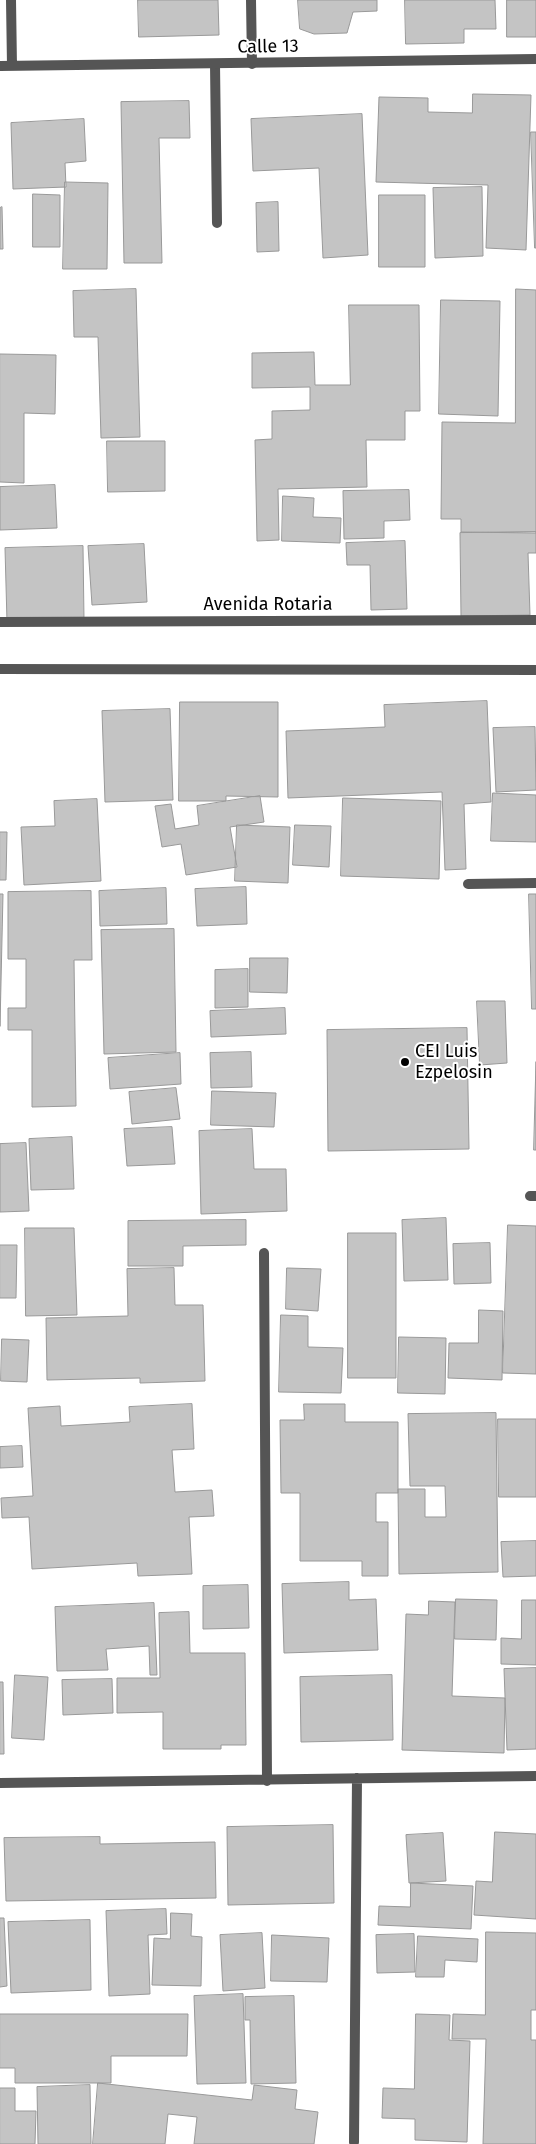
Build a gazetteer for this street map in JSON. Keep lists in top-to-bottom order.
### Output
{
  "streets": {
    "street": ["Calle 13", "Avenida Rotaria"]
  },
  "places": ["CEI Luis Ezpelosin"]
}
